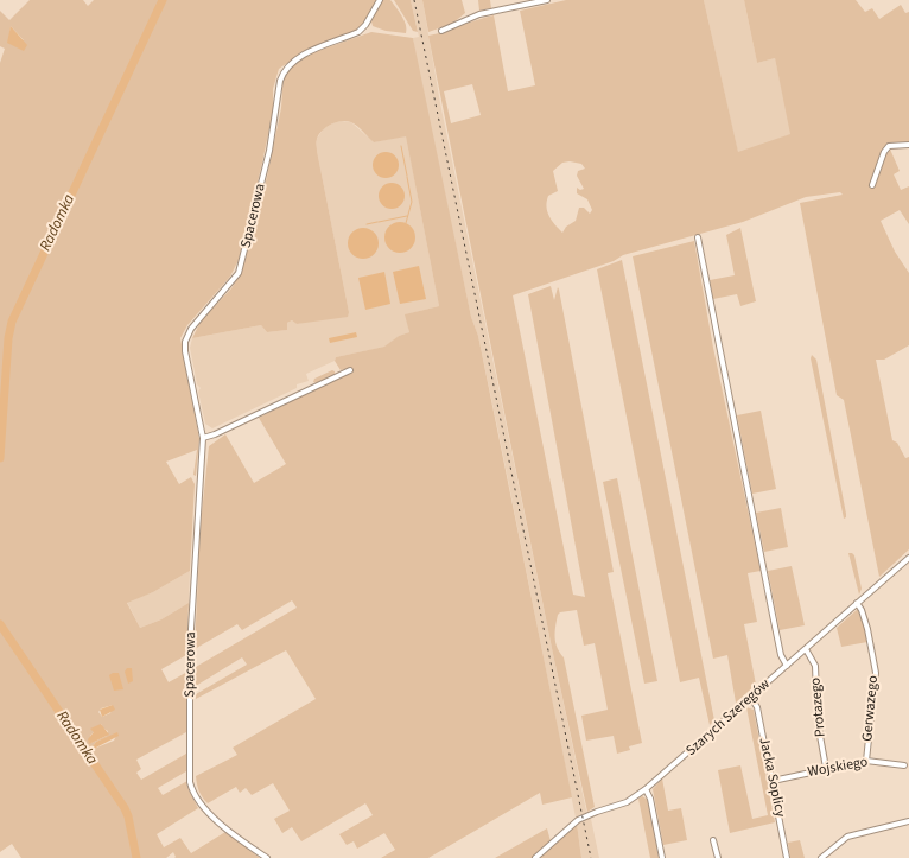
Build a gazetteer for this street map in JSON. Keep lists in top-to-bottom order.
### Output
{
  "streets": {
    "street": [
      "Spacerowa",
      "Protazego",
      "Gerwazego",
      "Szarych Szeregów",
      "Wojskiego",
      "Jacka Soplicy"
    ]
  },
  "crossings": [
    ["Protazego", "Szarych Szeregów"],
    ["Protazego", "Wojskiego"],
    ["Gerwazego", "Szarych Szeregów"],
    ["Gerwazego", "Wojskiego"],
    ["Szarych Szeregów", "Jacka Soplicy"],
    ["Wojskiego", "Jacka Soplicy"]
  ],
  "water": ["Radomka"]
}
